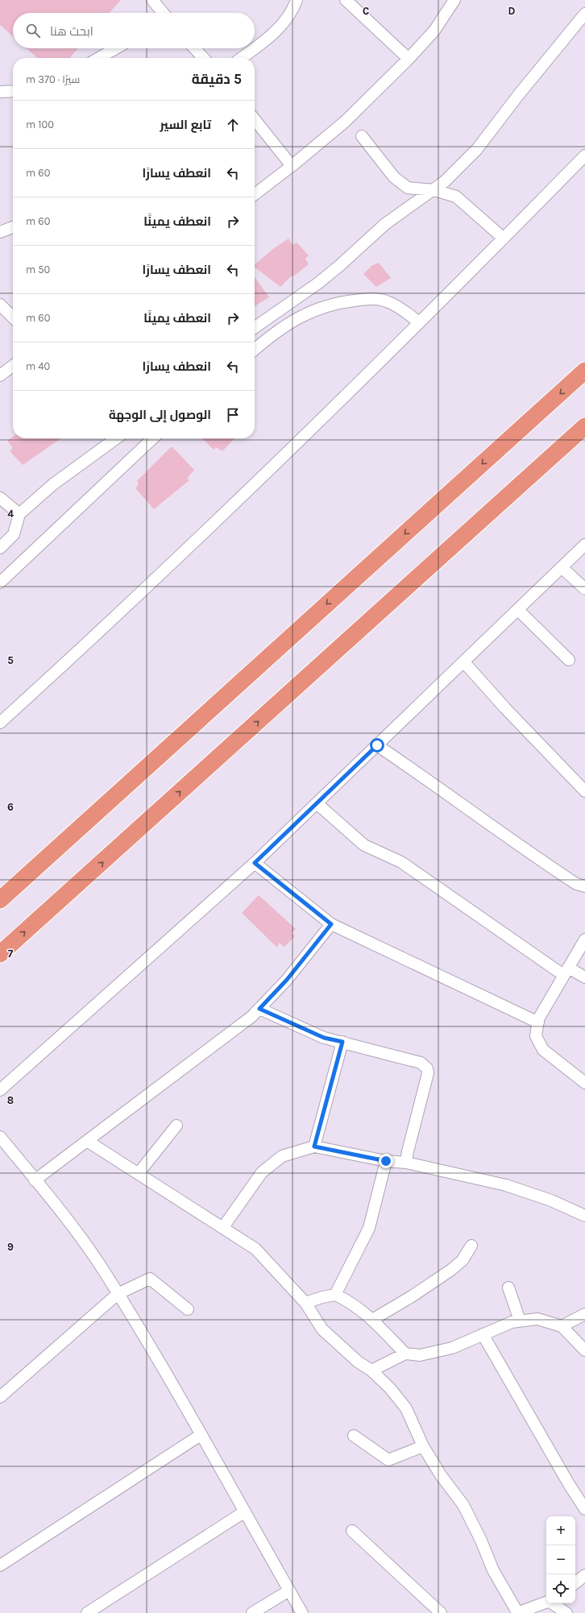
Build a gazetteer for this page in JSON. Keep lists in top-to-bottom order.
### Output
{
  "page": {
    "search": "ابحث هنا",
    "heading": ["5 دقيقة", "سيرًا · 370 m"],
    "list": [
      ["تابع السير", "100 m"],
      ["انعطف يسارًا", "60 m"],
      ["انعطف يمينًا", "60 m"],
      ["انعطف يسارًا", "50 m"],
      ["انعطف يمينًا", "60 m"],
      ["انعطف يسارًا", "40 m"],
      "الوصول إلى الوجهة"
    ],
    "map_buttons": ["+", "−"]
  },
  "grid": {
    "columns": ["C", "D"],
    "rows": [
      "4",
      "5",
      "6",
      "7",
      "8",
      "9"
    ]
  }
}
